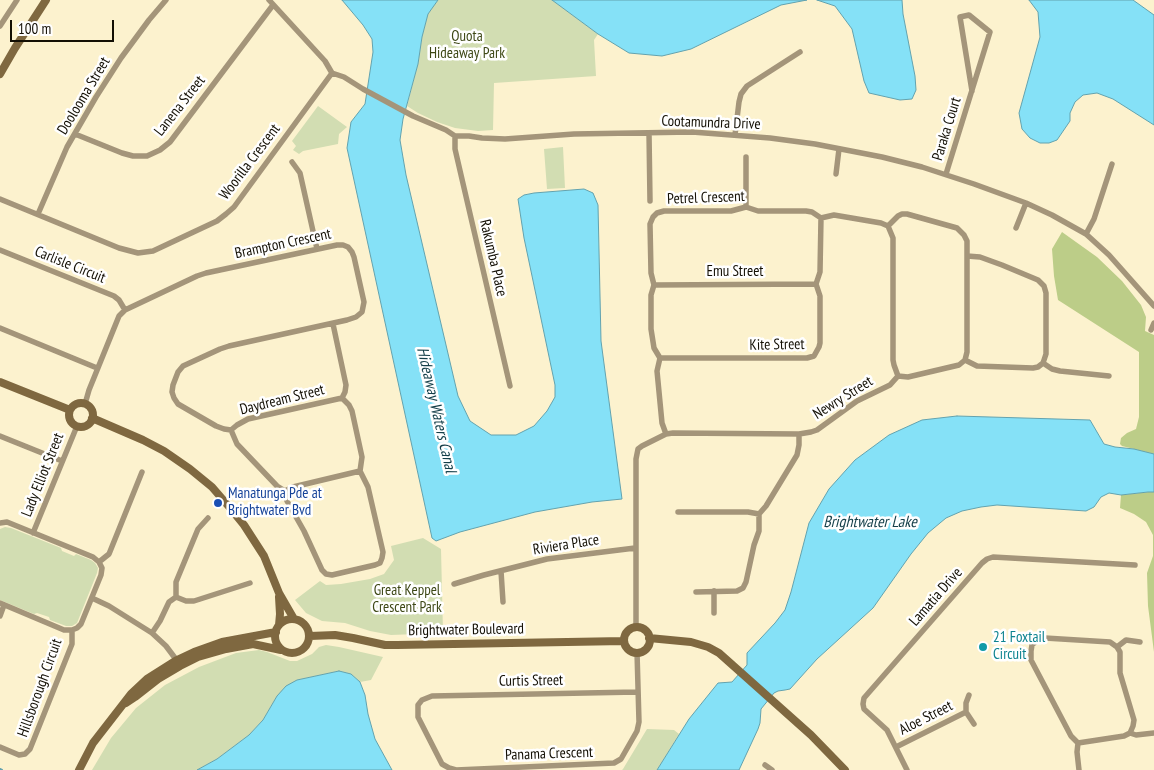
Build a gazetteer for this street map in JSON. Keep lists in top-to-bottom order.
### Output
{
  "streets": {
    "street": [
      "Doolooma Street",
      "Lanena Street",
      "Cootamundra Drive",
      "Paraka Court",
      "Woorilla Crescent",
      "Petrel Crescent",
      "Brampton Crescent",
      "Rakumba Place",
      "Carlisle Circuit",
      "Emu Street",
      "Kite Street",
      "Newry Street",
      "Daydream Street",
      "Lady Elliot Street",
      "Riviera Place",
      "Lamatia Drive",
      "Brightwater Boulevard",
      "Curtis Street",
      "Hillsborough Circuit",
      "Aloe Street",
      "Panama Crescent"
    ]
  },
  "crossings": [
    ["Doolooma Street", "Lanena Street"],
    ["Doolooma Street", "Woorilla Crescent"],
    ["Lanena Street", "Cootamundra Drive"],
    ["Cootamundra Drive", "Paraka Court"],
    ["Cootamundra Drive", "Woorilla Crescent"],
    ["Cootamundra Drive", "Rakumba Place"],
    ["Petrel Crescent", "Emu Street"],
    ["Petrel Crescent", "Kite Street"],
    ["Petrel Crescent", "Newry Street"],
    ["Brampton Crescent", "Carlisle Circuit"],
    ["Brampton Crescent", "Daydream Street"],
    ["Emu Street", "Kite Street"],
    ["Newry Street", "Riviera Place"],
    ["Newry Street", "Brightwater Boulevard"],
    ["Newry Street", "Panama Crescent"],
    ["Lamatia Drive", "Aloe Street"],
    ["Brightwater Boulevard", "Panama Crescent"],
    ["Curtis Street", "Panama Crescent"]
  ],
  "water": ["Hideaway Waters Canal", "Brightwater Lake"],
  "parks": ["Quota Hideaway Park", "Great Keppel Crescent Park"],
  "places": ["Manatunga Pde at Brightwater Bvd", "21 Foxtail Circuit"],
  "scale_bar": "100 m"
}
